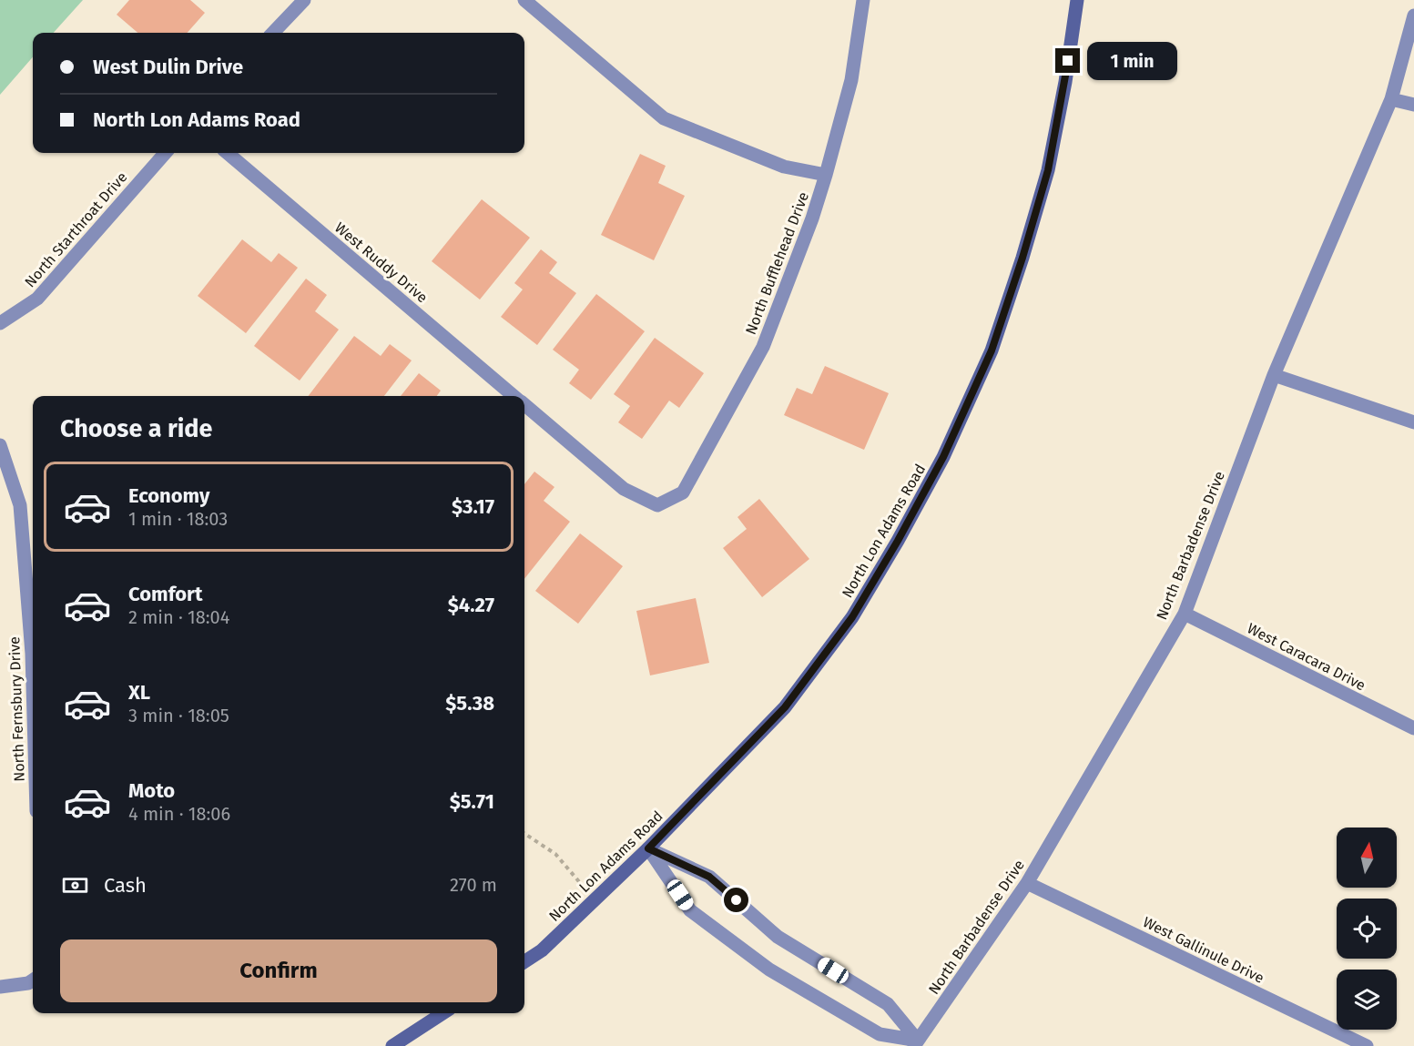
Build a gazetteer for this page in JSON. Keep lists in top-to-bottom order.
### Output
{
  "streets": {
    "street": [
      "North Starthroat Drive",
      "West Ruddy Drive",
      "North Bufflehead Drive",
      "North Lon Adams Road",
      "North Barbadense Drive",
      "West Caracara Drive",
      "North Fernsbury Drive",
      "West Gallinule Drive"
    ]
  },
  "crossings": [
    ["West Ruddy Drive", "North Bufflehead Drive"],
    ["North Barbadense Drive", "West Caracara Drive"],
    ["North Barbadense Drive", "West Gallinule Drive"]
  ],
  "north": "top",
  "page": {
    "banner": ["West Dulin Drive", "North Lon Adams Road"],
    "bubble": "1 min",
    "heading": "Choose a ride",
    "list": [
      {
        "name": "Economy",
        "note": "1 min · 18:03",
        "value": "$3.17"
      },
      {
        "name": "Comfort",
        "note": "2 min · 18:04",
        "value": "$4.27"
      },
      {
        "name": "XL",
        "note": "3 min · 18:05",
        "value": "$5.38"
      },
      {
        "name": "Moto",
        "note": "4 min · 18:06",
        "value": "$5.71"
      }
    ],
    "pay": ["Cash", "270 m"],
    "buttons": "Confirm"
  }
}
